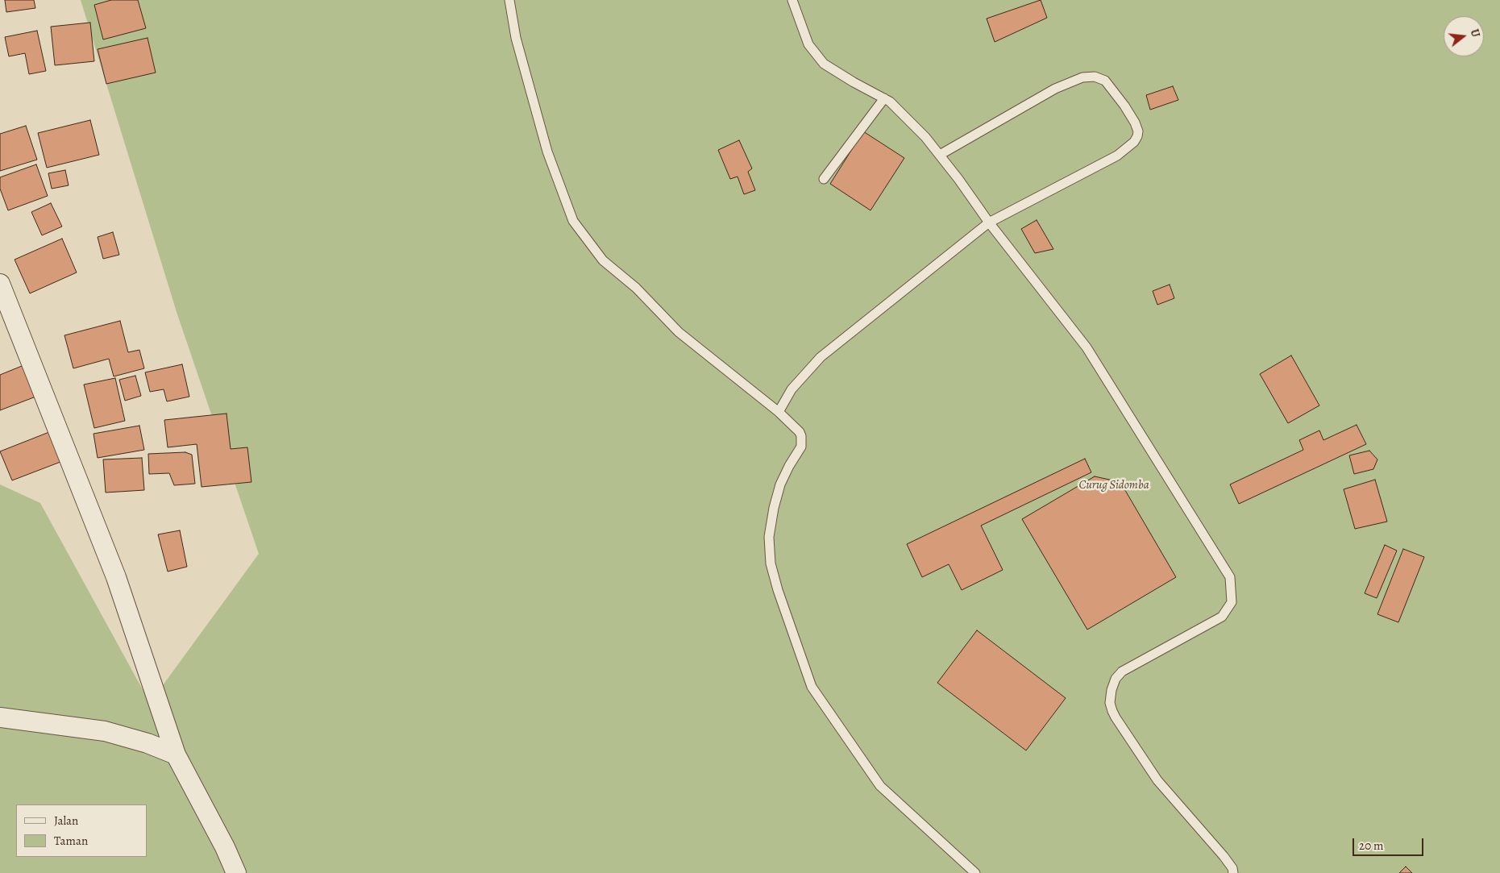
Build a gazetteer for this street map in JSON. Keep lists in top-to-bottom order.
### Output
{
  "parks": ["Curug Sidomba"],
  "legend": ["Jalan", "Taman"],
  "scale_bar": "20 m",
  "north": "right"
}
